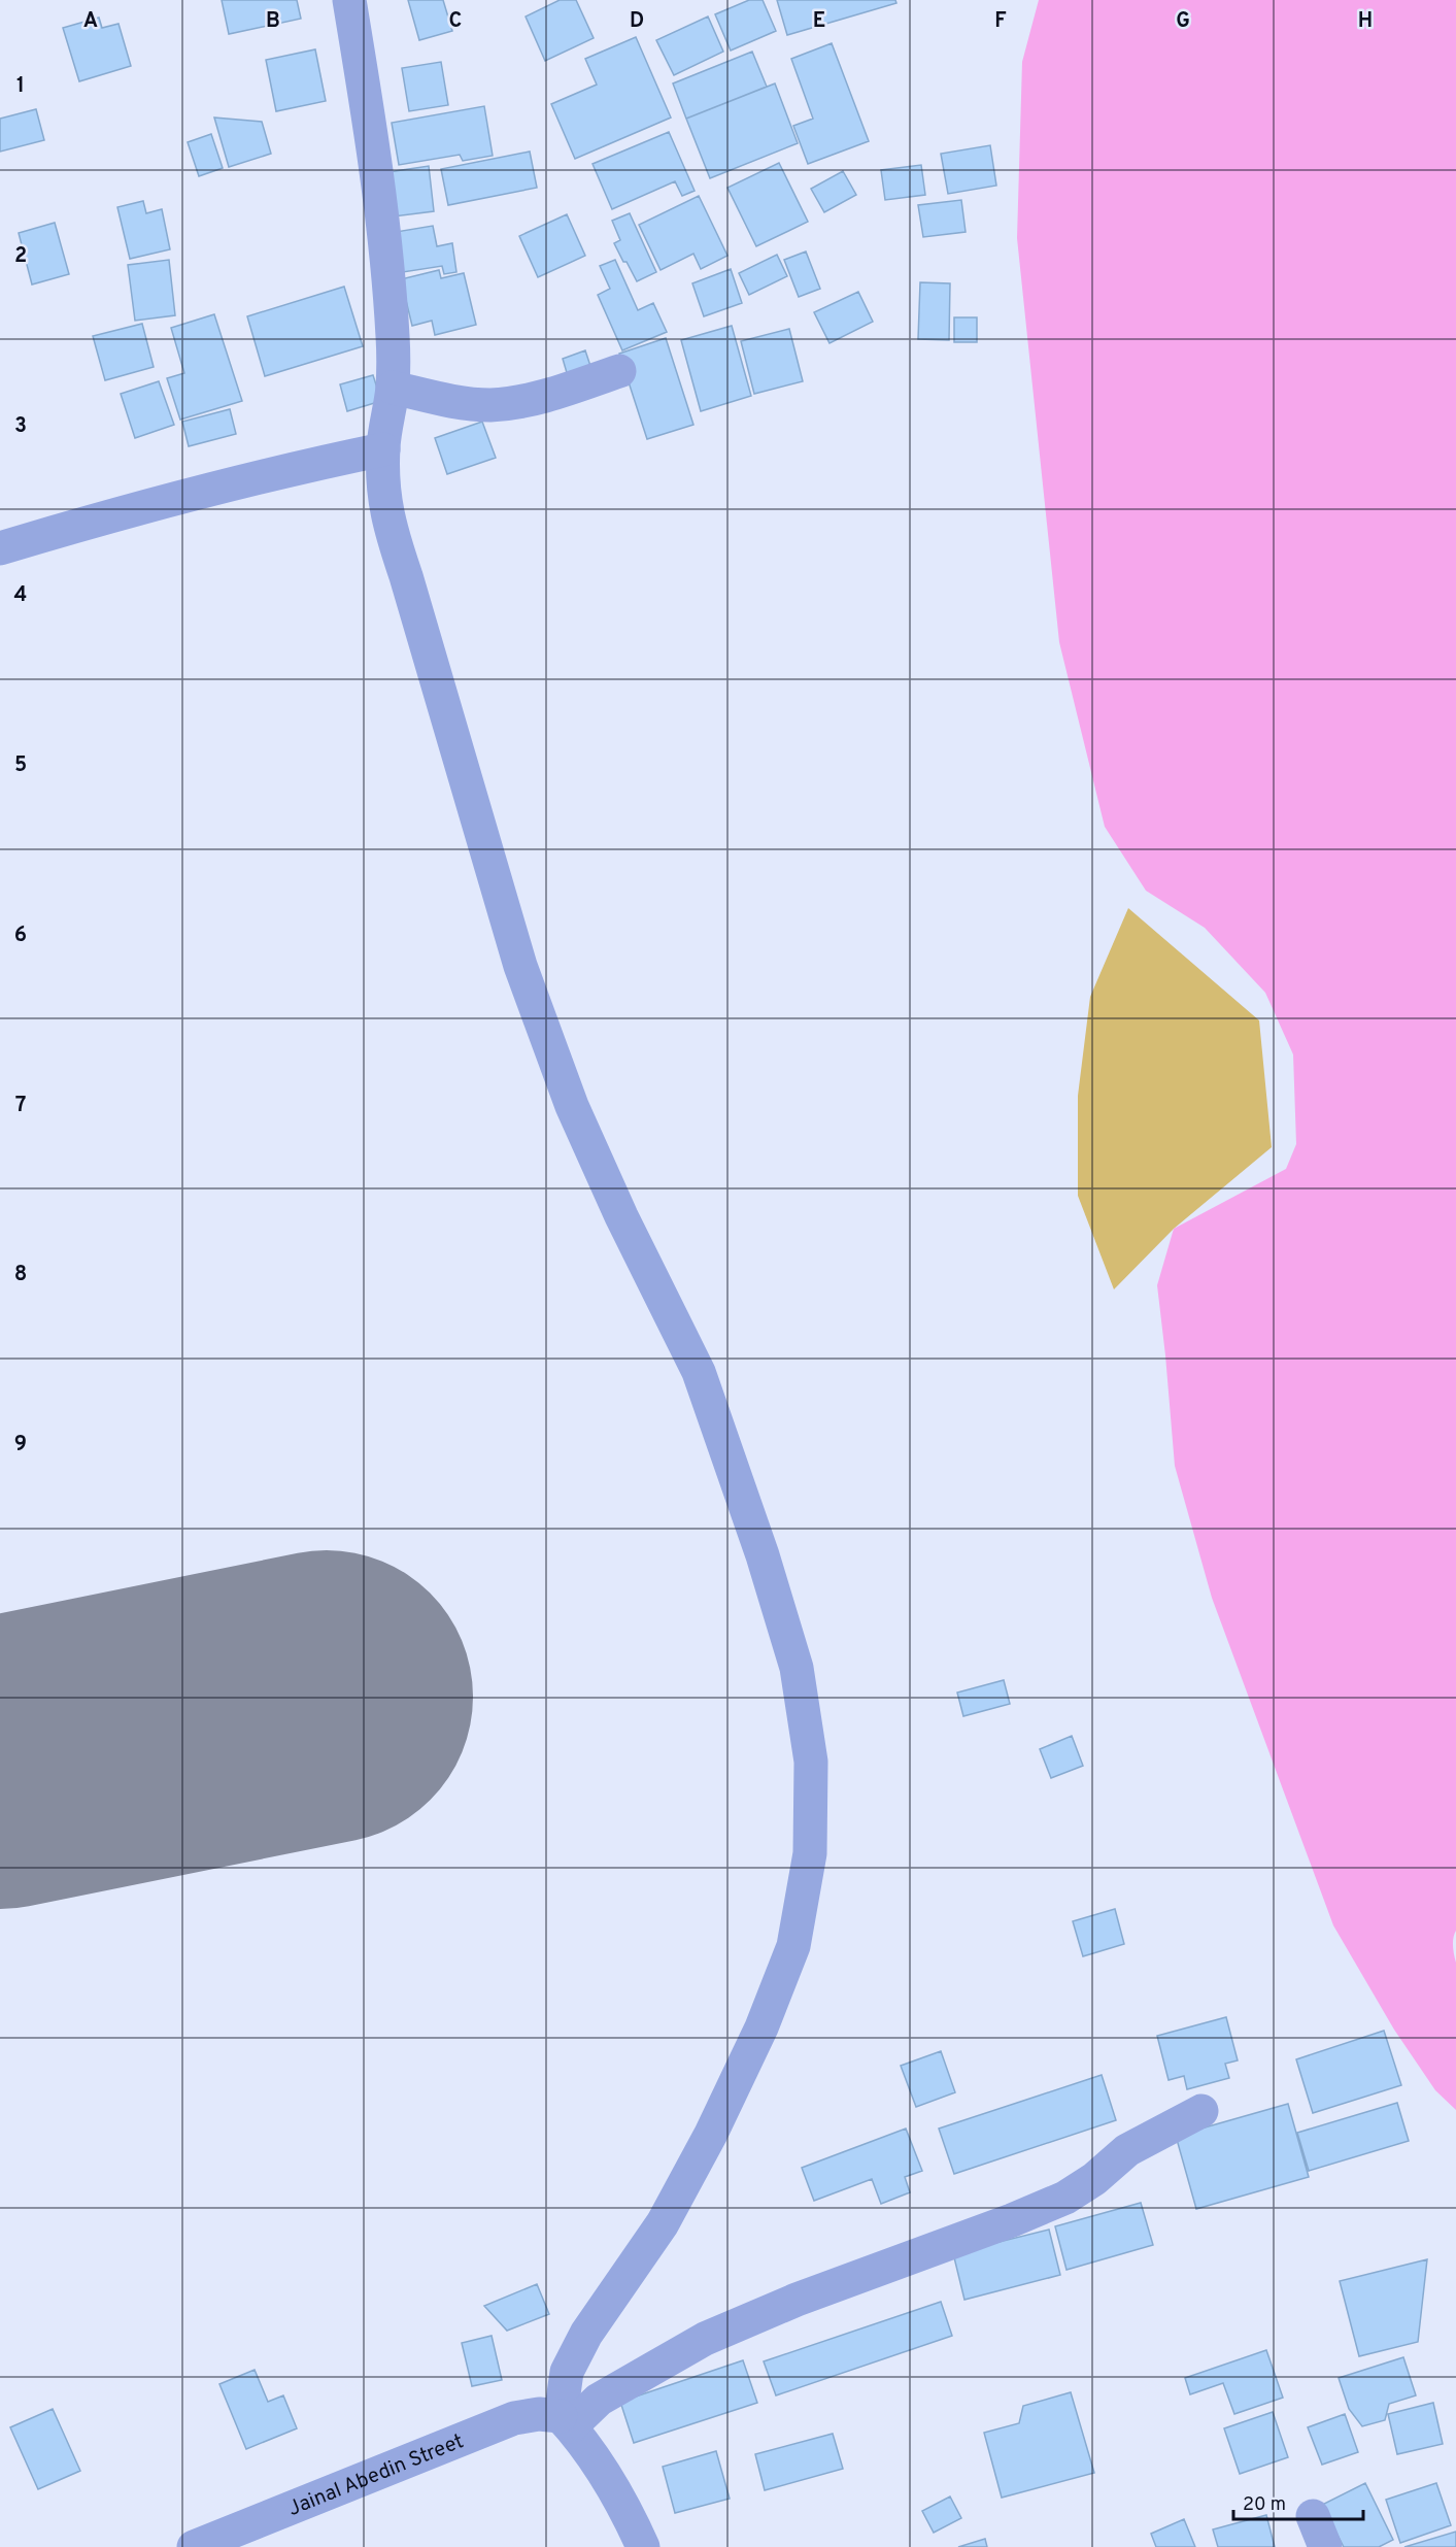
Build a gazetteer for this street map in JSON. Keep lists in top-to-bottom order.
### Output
{
  "streets": {
    "street": ["Jainal Abedin Street"]
  },
  "scale_bar": "20 m",
  "grid": {
    "columns": [
      "A",
      "B",
      "C",
      "D",
      "E",
      "F",
      "G",
      "H"
    ],
    "rows": [
      "1",
      "2",
      "3",
      "4",
      "5",
      "6",
      "7",
      "8",
      "9"
    ]
  }
}
